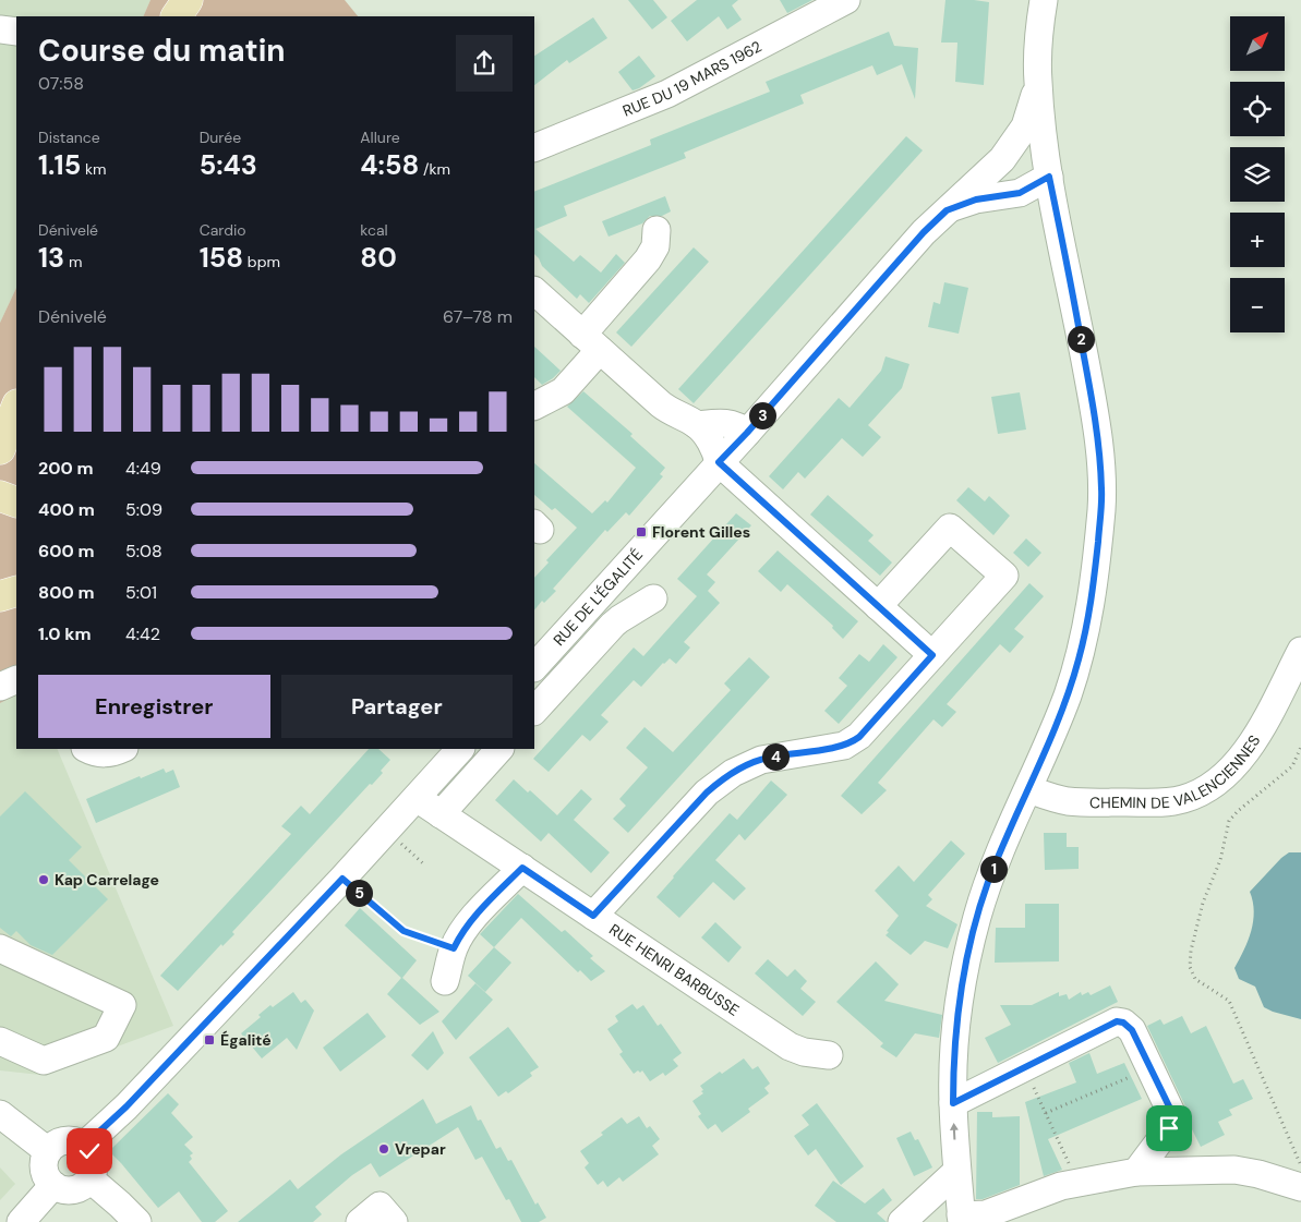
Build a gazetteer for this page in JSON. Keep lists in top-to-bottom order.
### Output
{
  "streets": {
    "street": [
      "RUE DU 19 MARS 1962",
      "RUE DE L'ÉGALITÉ",
      "CHEMIN DE VALENCIENNES",
      "RUE HENRI BARBUSSE"
    ]
  },
  "places": {
    "transit": ["Florent Gilles", "Égalité"],
    "other": ["Kap Carrelage", "Vrepar"]
  },
  "north": "top right",
  "page": {
    "map_buttons": ["+", "−"],
    "heading": ["Course du matin", "07:58"],
    "stats": [
      ["Distance", "1.15 km"],
      ["Durée", "5:43"],
      ["Allure", "4:58 /km"],
      ["Dénivelé", "13 m"],
      ["Cardio", "158 bpm"],
      ["kcal", "80"]
    ],
    "chart": ["Dénivelé", "67–78 m"],
    "pins": [
      "2",
      "3",
      "4",
      "1",
      "5"
    ],
    "list": [
      {
        "name": "200 m",
        "note": "4:49"
      },
      {
        "name": "400 m",
        "note": "5:09"
      },
      {
        "name": "600 m",
        "note": "5:08"
      },
      {
        "name": "800 m",
        "note": "5:01"
      },
      {
        "name": "1.0 km",
        "note": "4:42"
      }
    ],
    "buttons": ["Enregistrer", "Partager"]
  }
}
